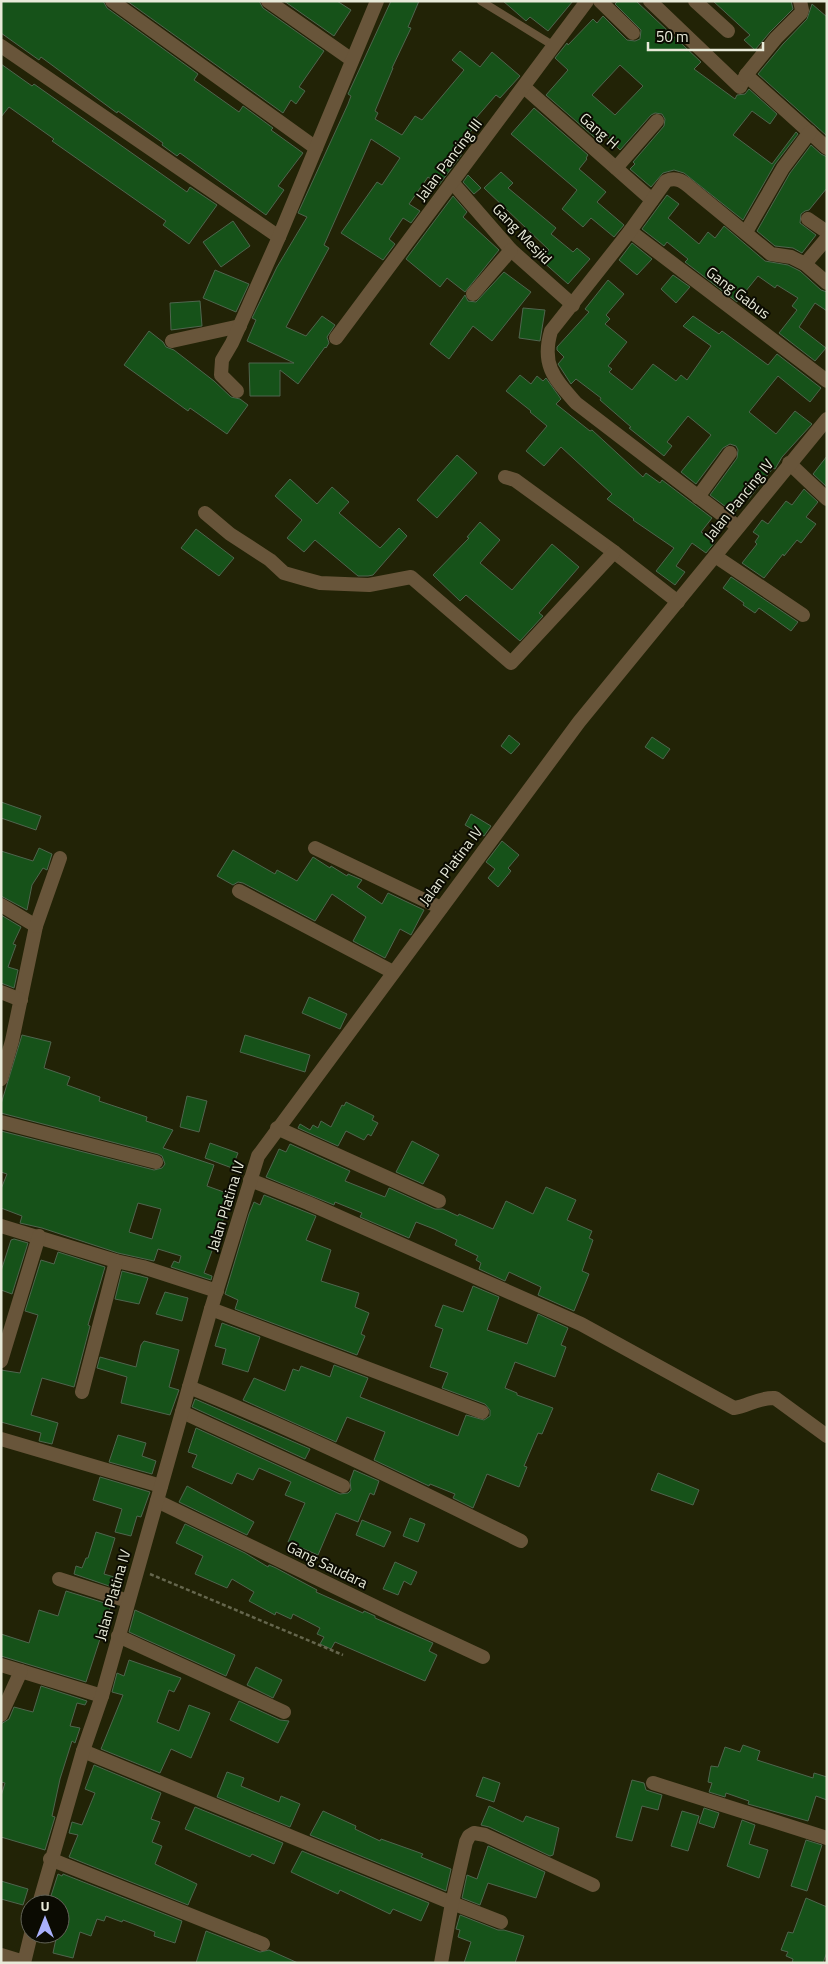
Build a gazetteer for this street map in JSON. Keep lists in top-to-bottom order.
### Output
{
  "streets": {
    "street": [
      "Gang H",
      "Jalan Pancing III",
      "Gang Mesjid",
      "Gang Gabus",
      "Jalan Pancing IV",
      "Jalan Platina IV",
      "Gang Saudara"
    ]
  },
  "crossings": [
    ["Gang H", "Jalan Pancing III"],
    ["Jalan Pancing III", "Gang Mesjid"],
    ["Jalan Pancing IV", "Jalan Platina IV"],
    ["Jalan Platina IV", "Gang Saudara"]
  ],
  "scale_bar": "50 m",
  "north": "top"
}
